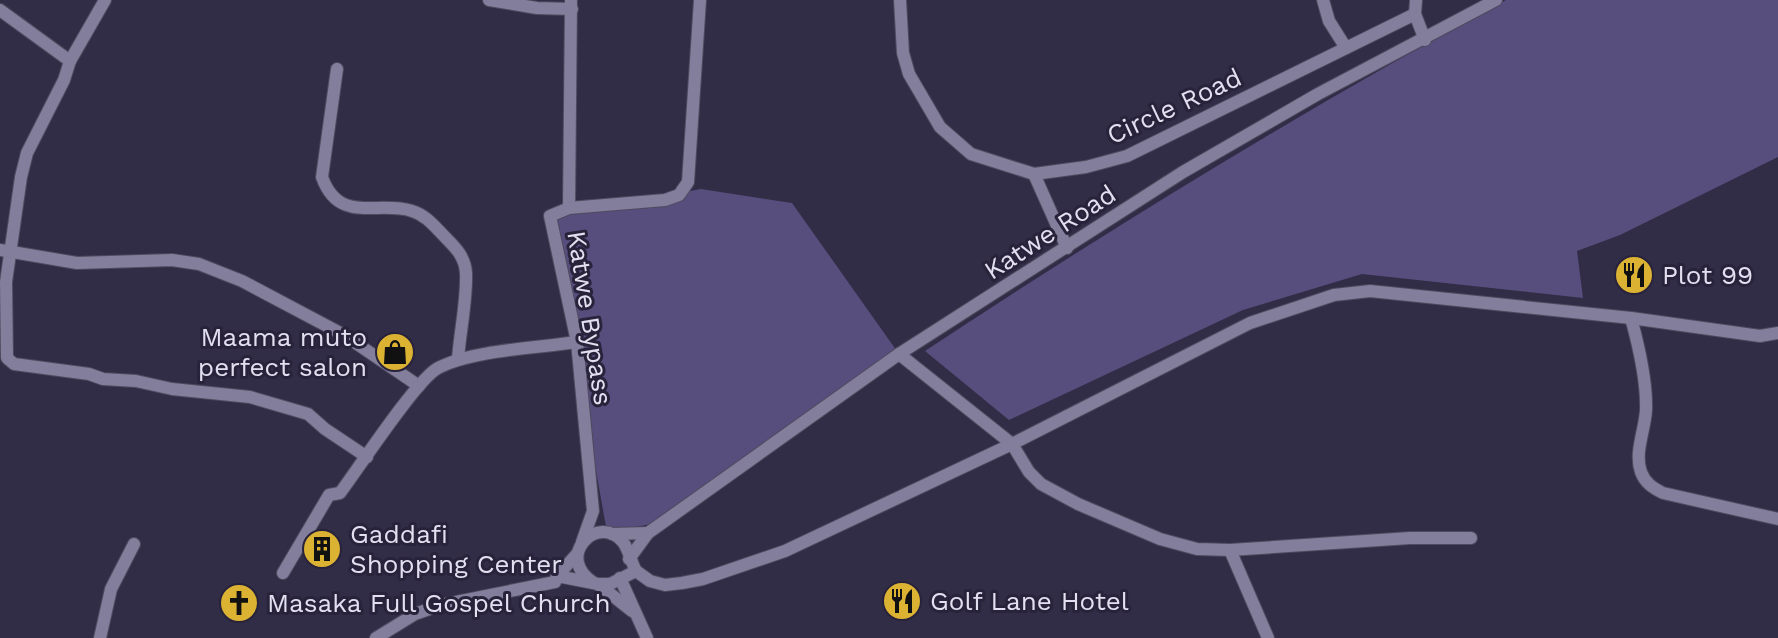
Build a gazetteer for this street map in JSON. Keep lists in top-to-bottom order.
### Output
{
  "streets": {
    "street": ["Circle Road", "Katwe Road", "Katwe Bypass"]
  },
  "crossings": [
    ["Katwe Road", "Katwe Bypass"]
  ],
  "places": {
    "restaurant": ["Plot 99", "Golf Lane Hotel"],
    "shop": ["Maama muto perfect salon"],
    "building": ["Gaddafi Shopping Center"],
    "church": ["Masaka Full Gospel Church"]
  }
}
